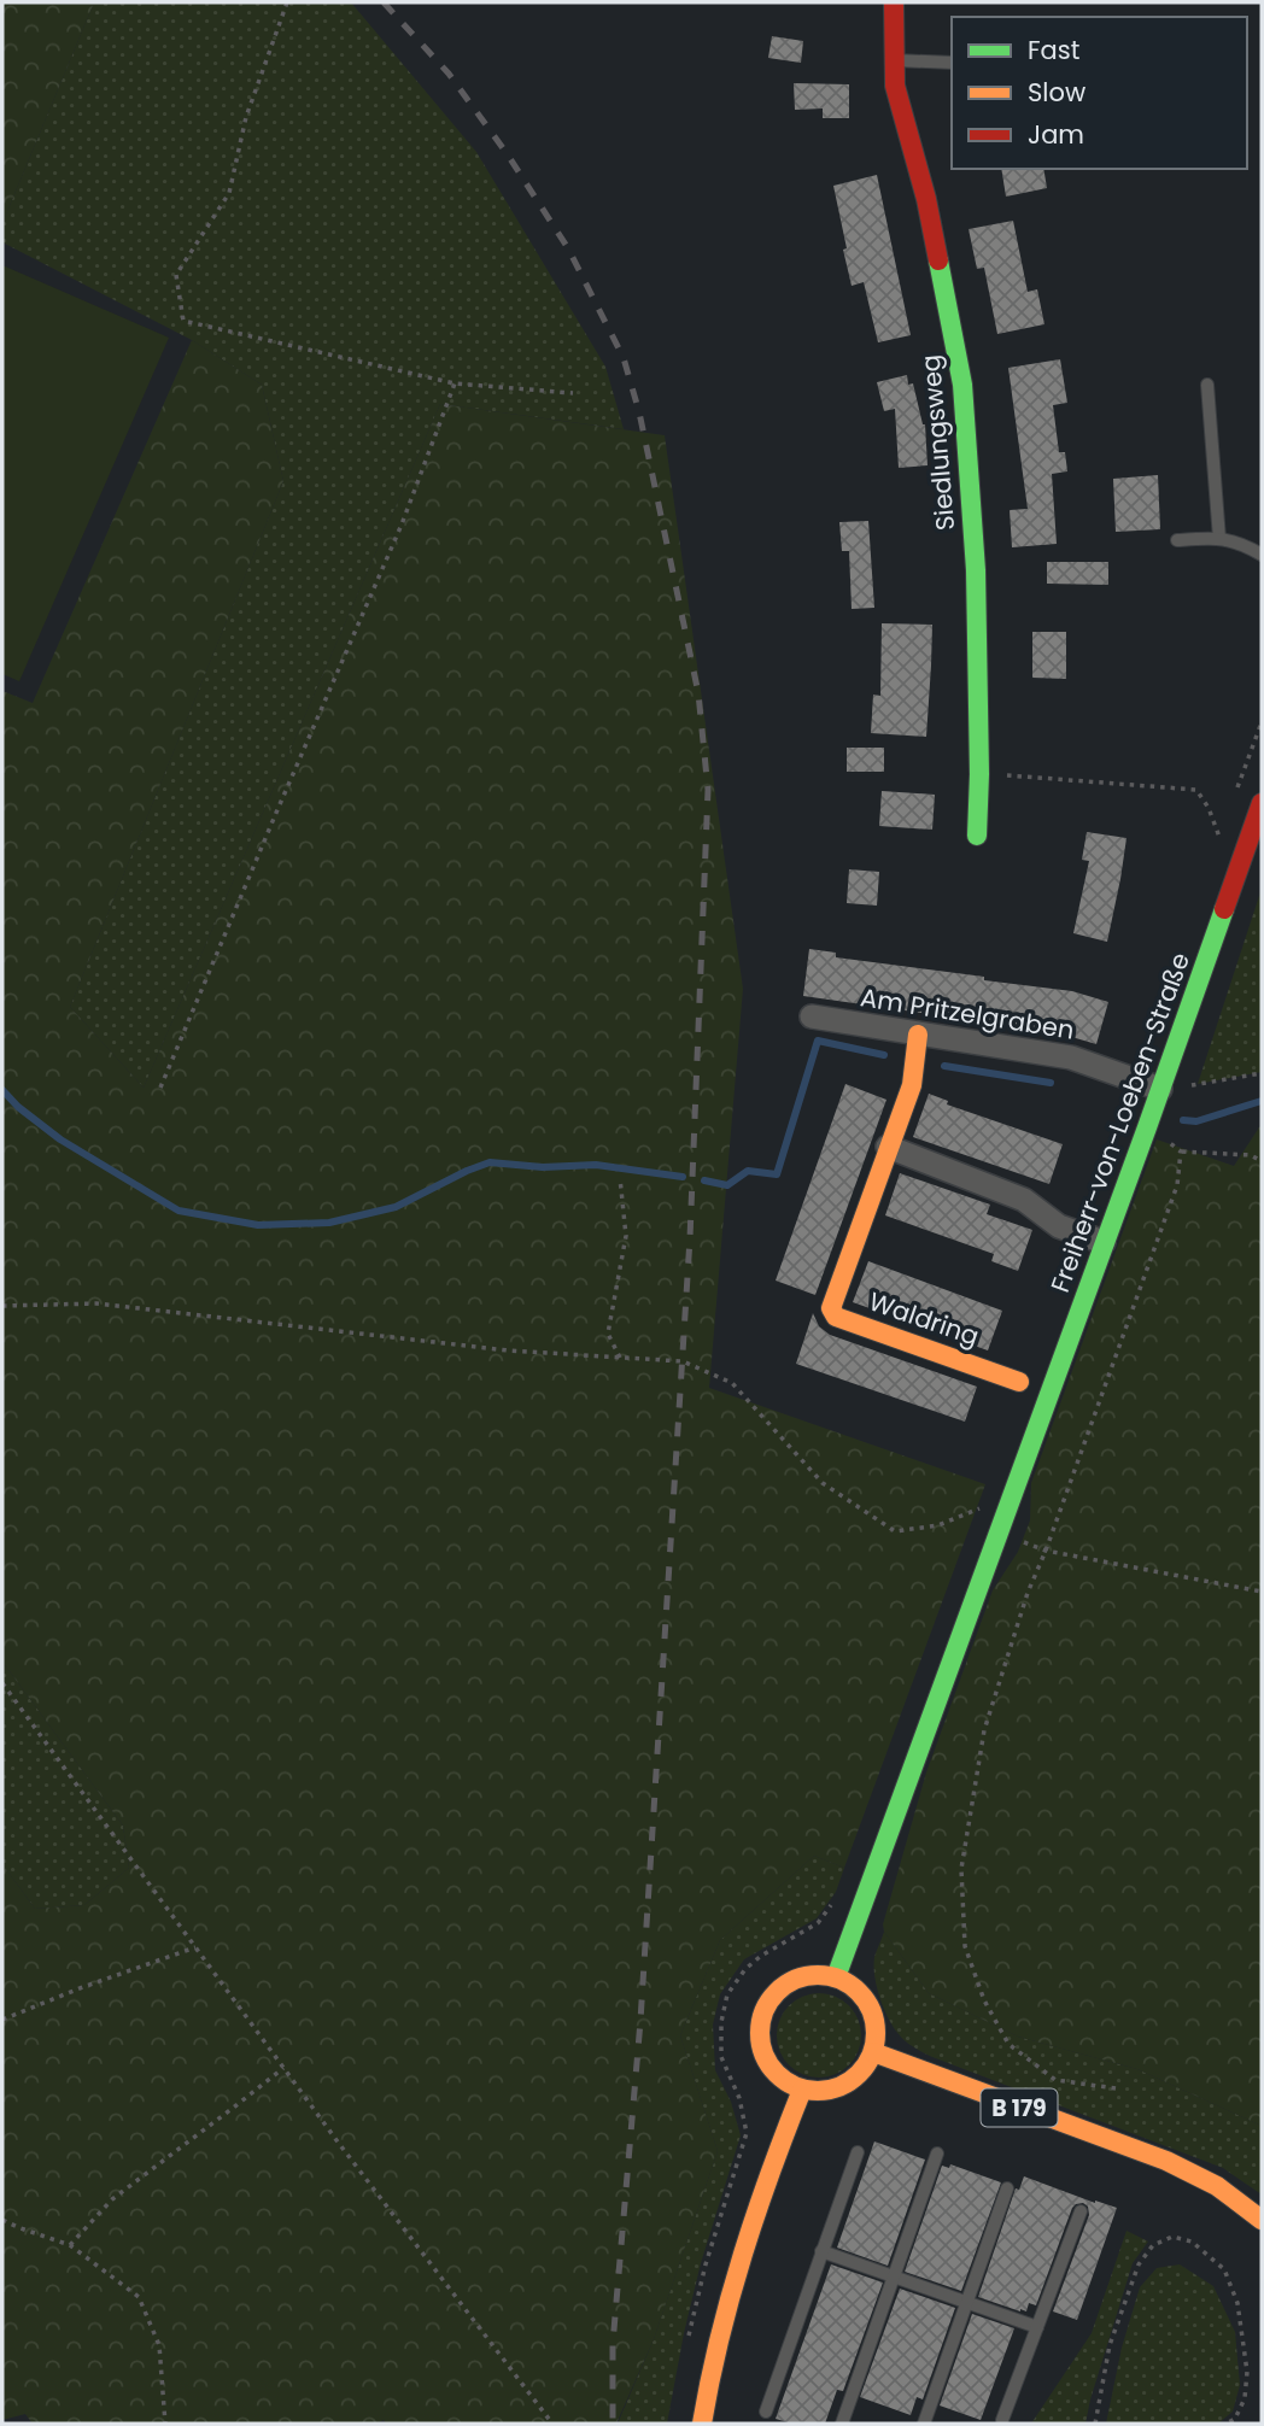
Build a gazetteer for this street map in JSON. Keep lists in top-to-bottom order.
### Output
{
  "streets": {
    "main road": [
      "Siedlungsweg",
      "Freiherr-von-Loeben-Straße",
      "Waldring",
      "B 179"
    ],
    "street": ["Am Pritzelgraben"]
  },
  "crossings": [
    ["Am Pritzelgraben", "Freiherr-von-Loeben-Straße"],
    ["Am Pritzelgraben", "Waldring"],
    ["Freiherr-von-Loeben-Straße", "B 179"]
  ],
  "legend": ["Fast", "Slow", "Jam"]
}
